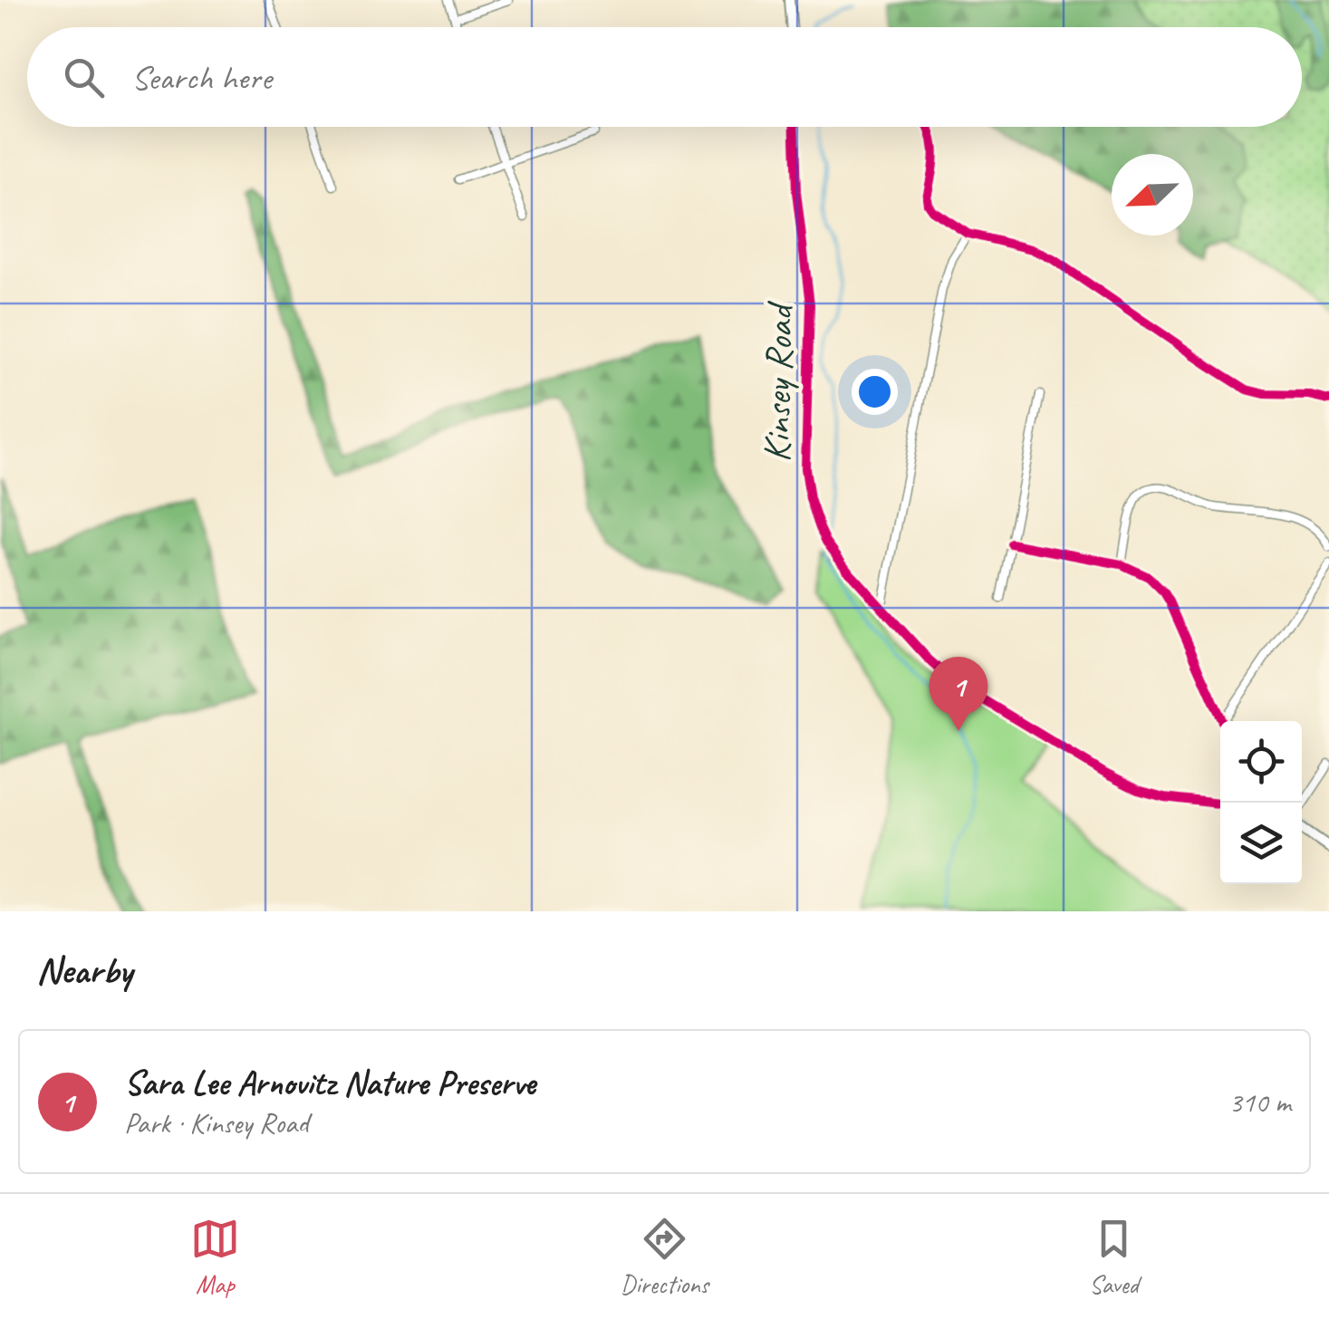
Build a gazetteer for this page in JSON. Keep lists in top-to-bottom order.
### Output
{
  "streets": {
    "street": ["Kinsey Road"]
  },
  "north": "bottom left",
  "page": {
    "search": "Search here",
    "pins": "1",
    "heading": "Nearby",
    "list": [
      {
        "mark": "1",
        "name": "Sara Lee Arnovitz Nature Preserve",
        "note": "Park · Kinsey Road",
        "value": "310 m"
      }
    ],
    "nav": ["Map", "Directions", "Saved"]
  }
}
